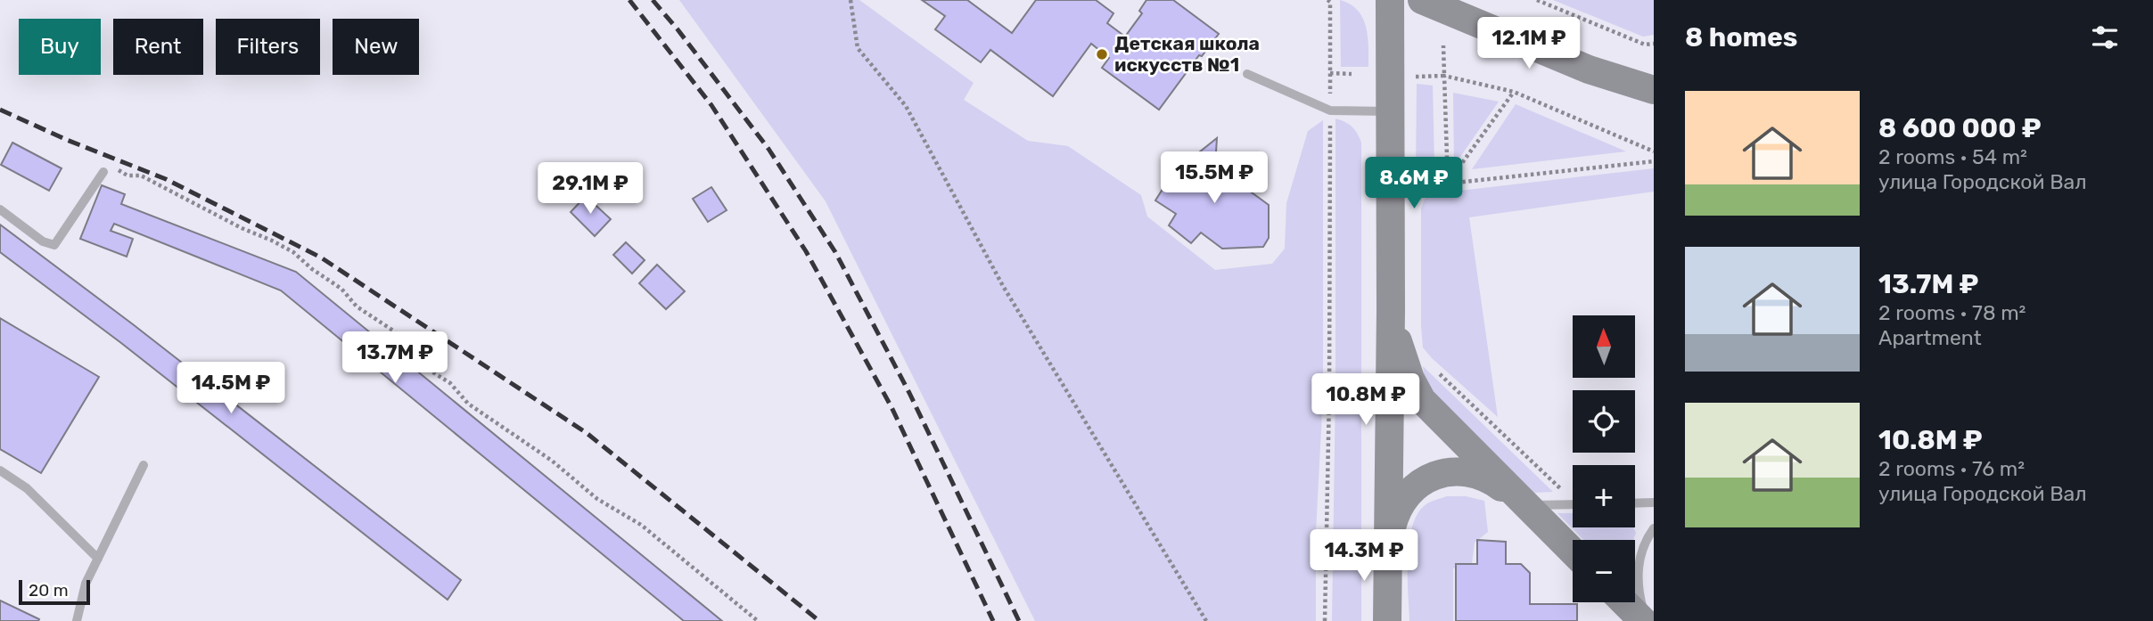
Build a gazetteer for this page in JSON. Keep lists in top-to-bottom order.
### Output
{
  "places": ["Детская школа искусств №1"],
  "scale_bar": "20 m",
  "north": "top",
  "page": {
    "heading": "8 homes",
    "price": [
      "12.1M ₽",
      "15.5M ₽",
      "8.6M ₽",
      "29.1M ₽",
      "13.7M ₽",
      "14.5M ₽",
      "10.8M ₽",
      "14.3M ₽"
    ],
    "chip": [
      "Buy",
      "Rent",
      "Filters",
      "New"
    ],
    "list": [
      {
        "name": "8 600 000 ₽",
        "note": "2 rooms · 54 m² · улица Городской Вал"
      },
      {
        "name": "13.7M ₽",
        "note": "2 rooms · 78 m² · Apartment"
      },
      {
        "name": "10.8M ₽",
        "note": "2 rooms · 76 m² · улица Городской Вал"
      }
    ],
    "map_buttons": ["+", "−"],
    "scale": "20 m"
  }
}
